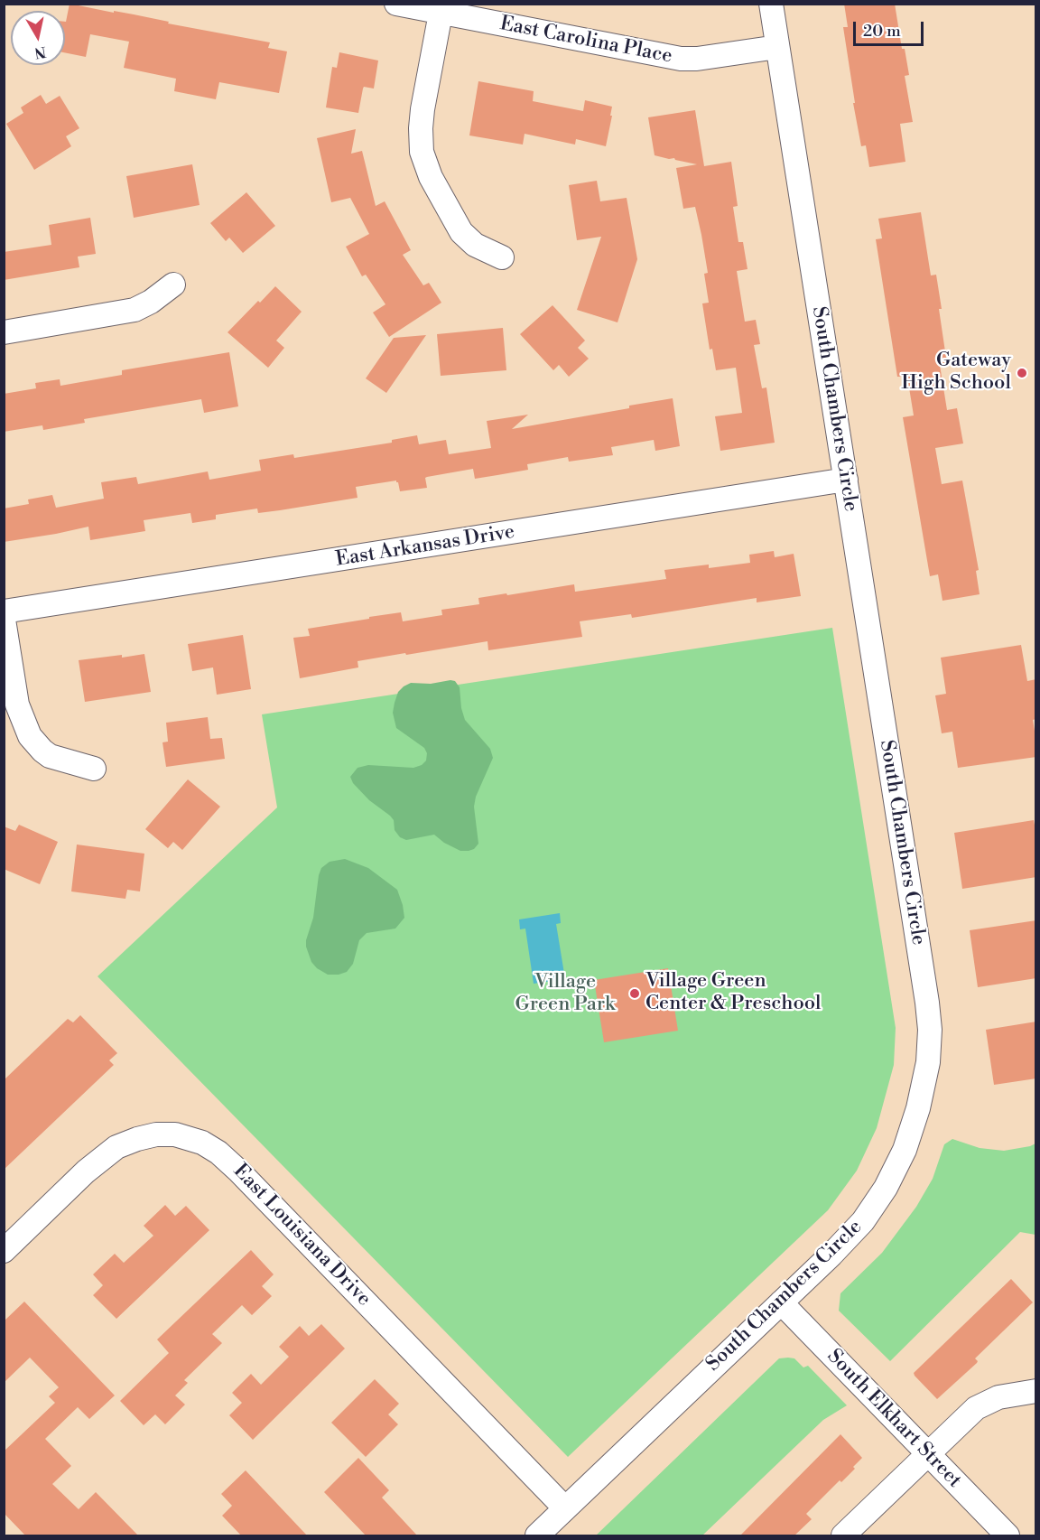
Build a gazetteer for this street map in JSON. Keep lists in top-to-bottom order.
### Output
{
  "streets": {
    "street": [
      "East Carolina Place",
      "South Chambers Circle",
      "East Arkansas Drive",
      "East Louisiana Drive",
      "South Elkhart Street"
    ]
  },
  "crossings": [
    ["East Carolina Place", "South Chambers Circle"],
    ["South Chambers Circle", "East Arkansas Drive"],
    ["South Chambers Circle", "East Louisiana Drive"],
    ["South Chambers Circle", "South Elkhart Street"]
  ],
  "parks": ["Village Green Park"],
  "places": ["Gateway High School", "Village Green Center & Preschool"],
  "scale_bar": "20 m",
  "north": "bottom"
}
